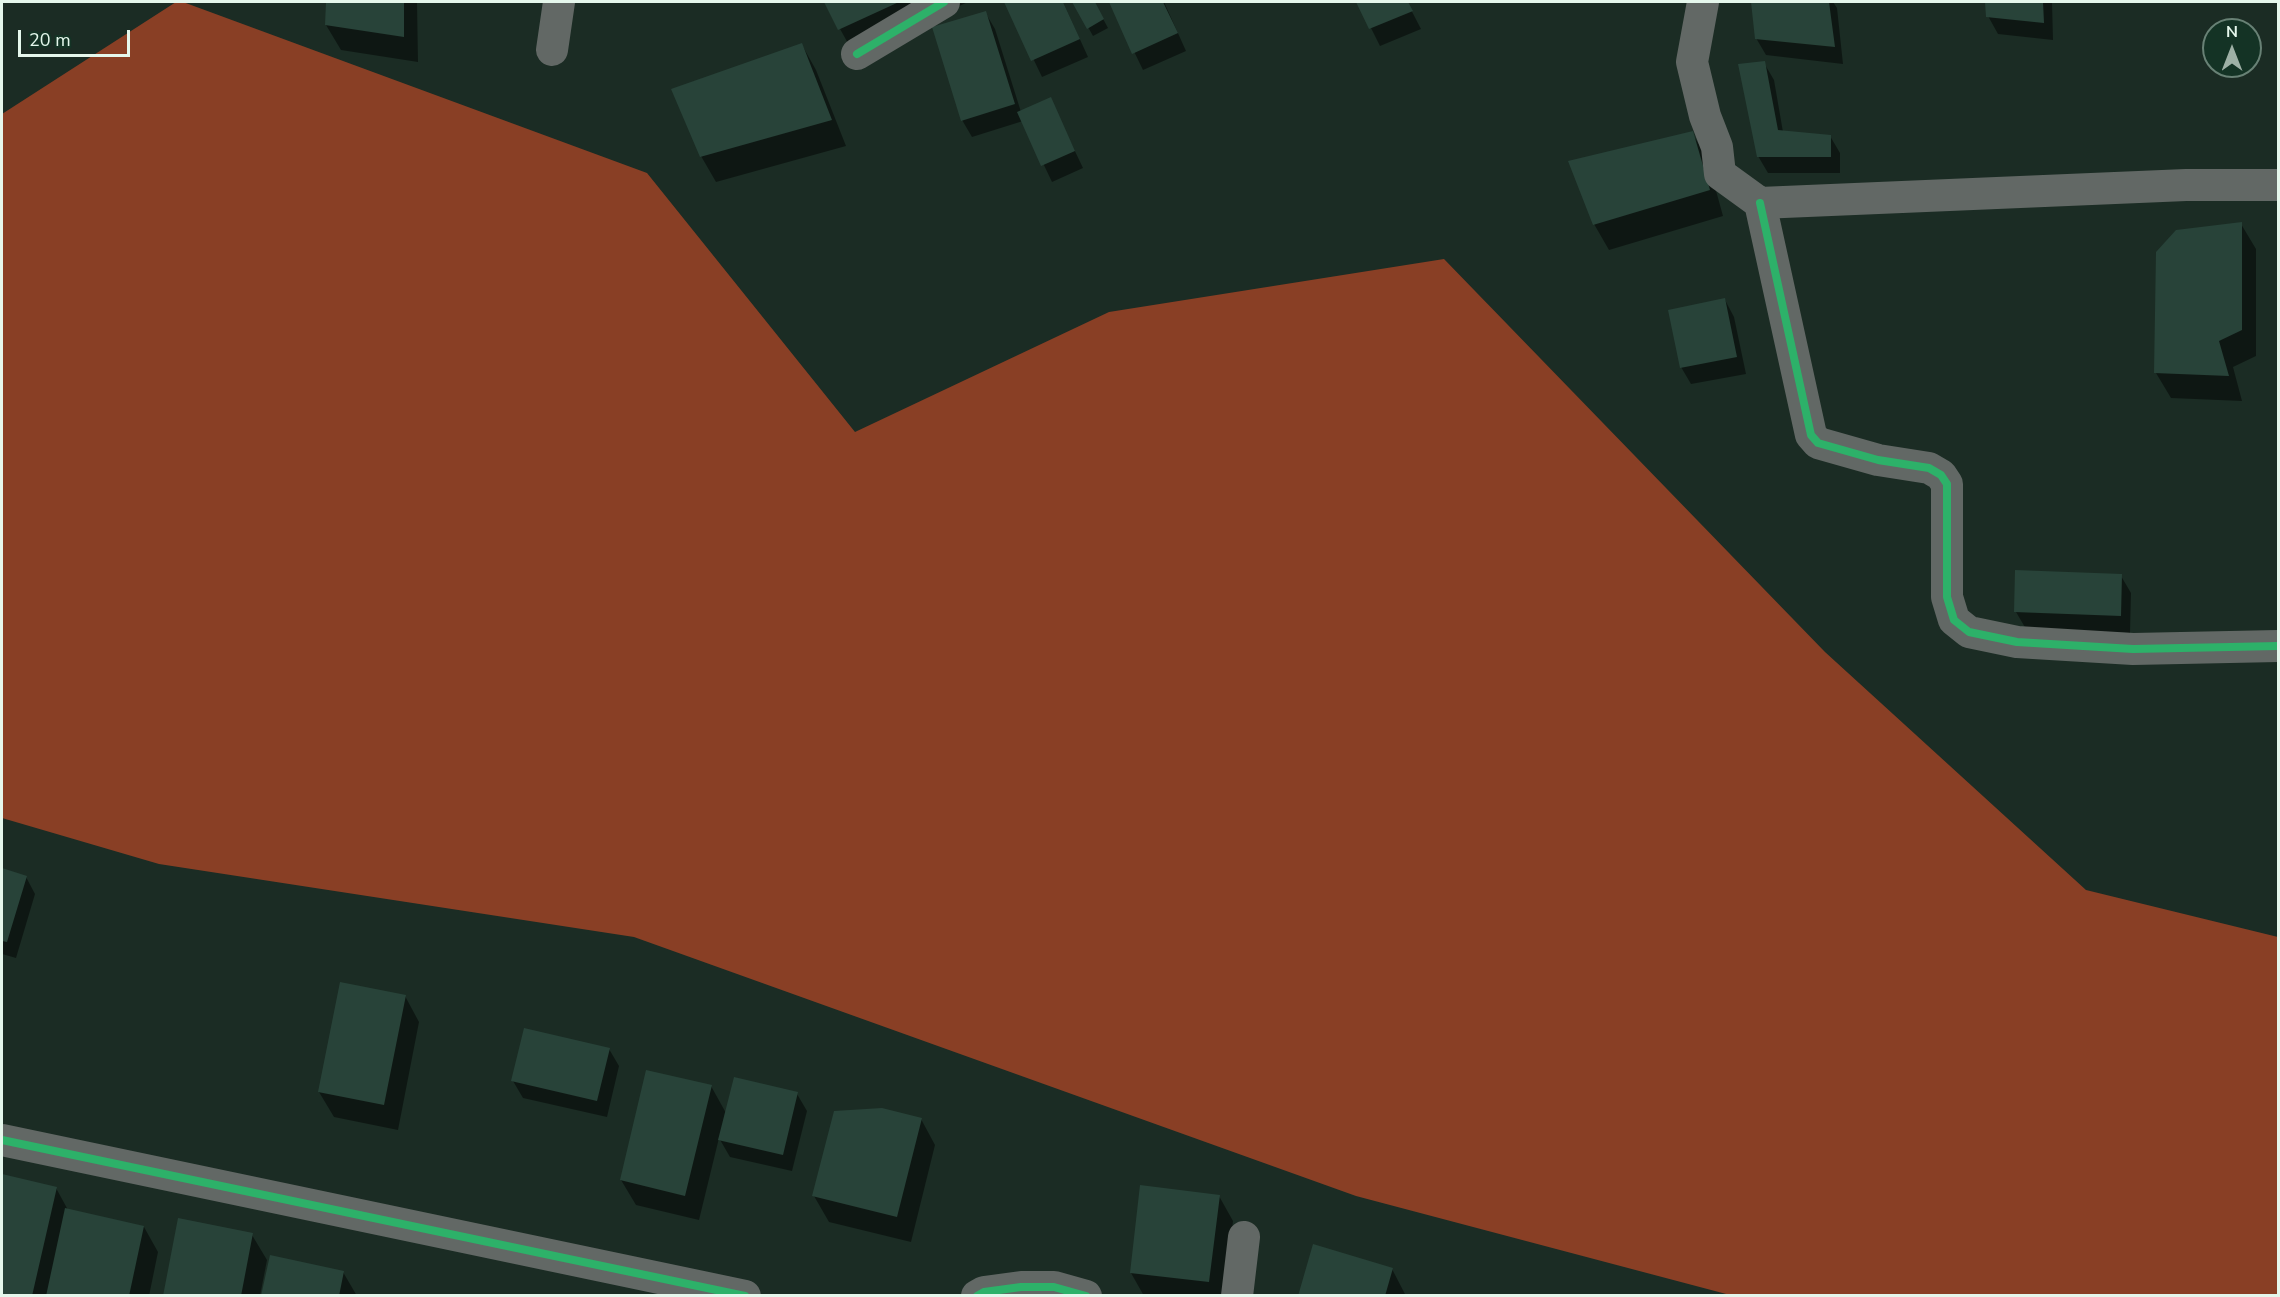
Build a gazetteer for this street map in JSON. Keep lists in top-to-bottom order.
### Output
{
  "scale_bar": "20 m",
  "north": "top"
}
